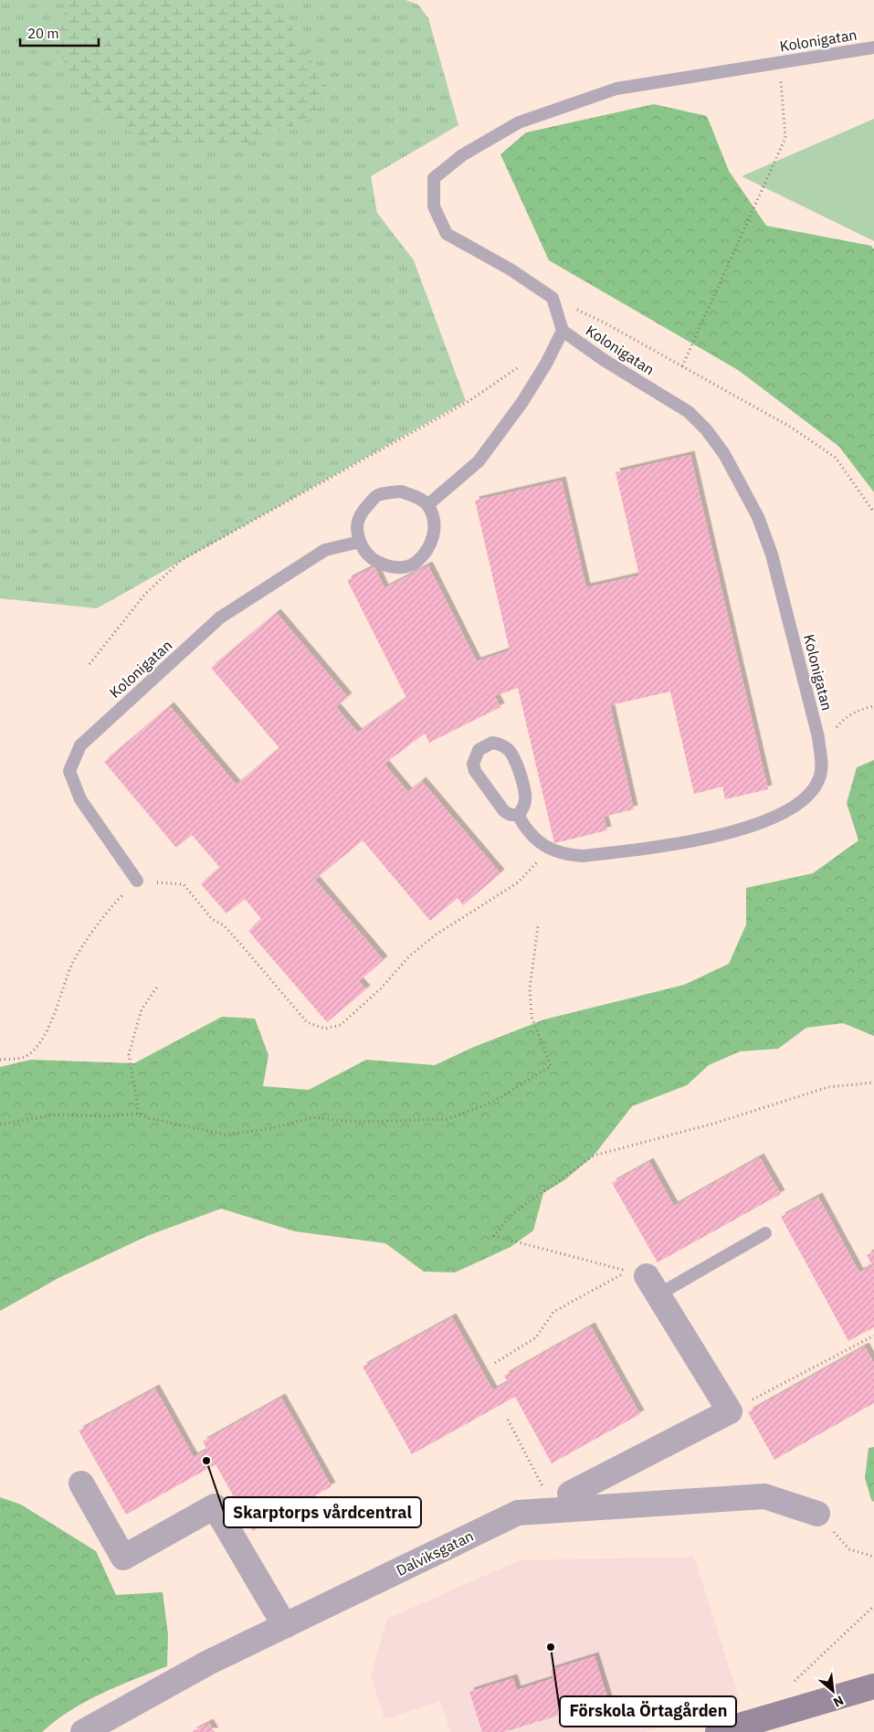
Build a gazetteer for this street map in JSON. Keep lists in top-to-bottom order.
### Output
{
  "streets": {
    "street": ["Dalviksgatan"],
    "lane": ["Kolonigatan"]
  },
  "places": ["Skarptorps vårdcentral", "Förskola Örtagården"],
  "scale_bar": "20 m",
  "north": "bottom right"
}
